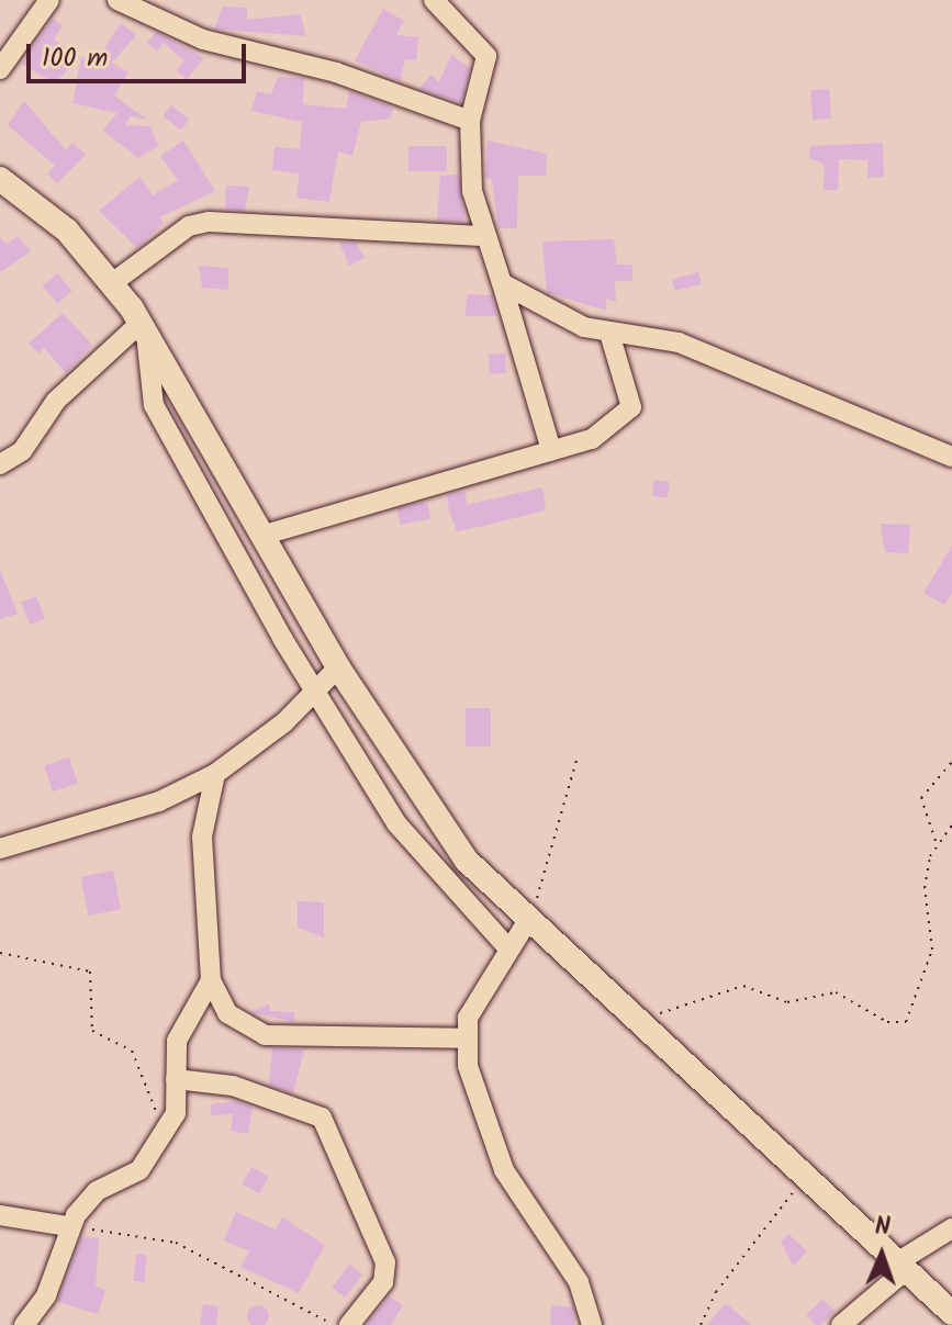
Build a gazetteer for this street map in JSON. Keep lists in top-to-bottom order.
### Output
{
  "scale_bar": "100 m",
  "north": "top"
}
